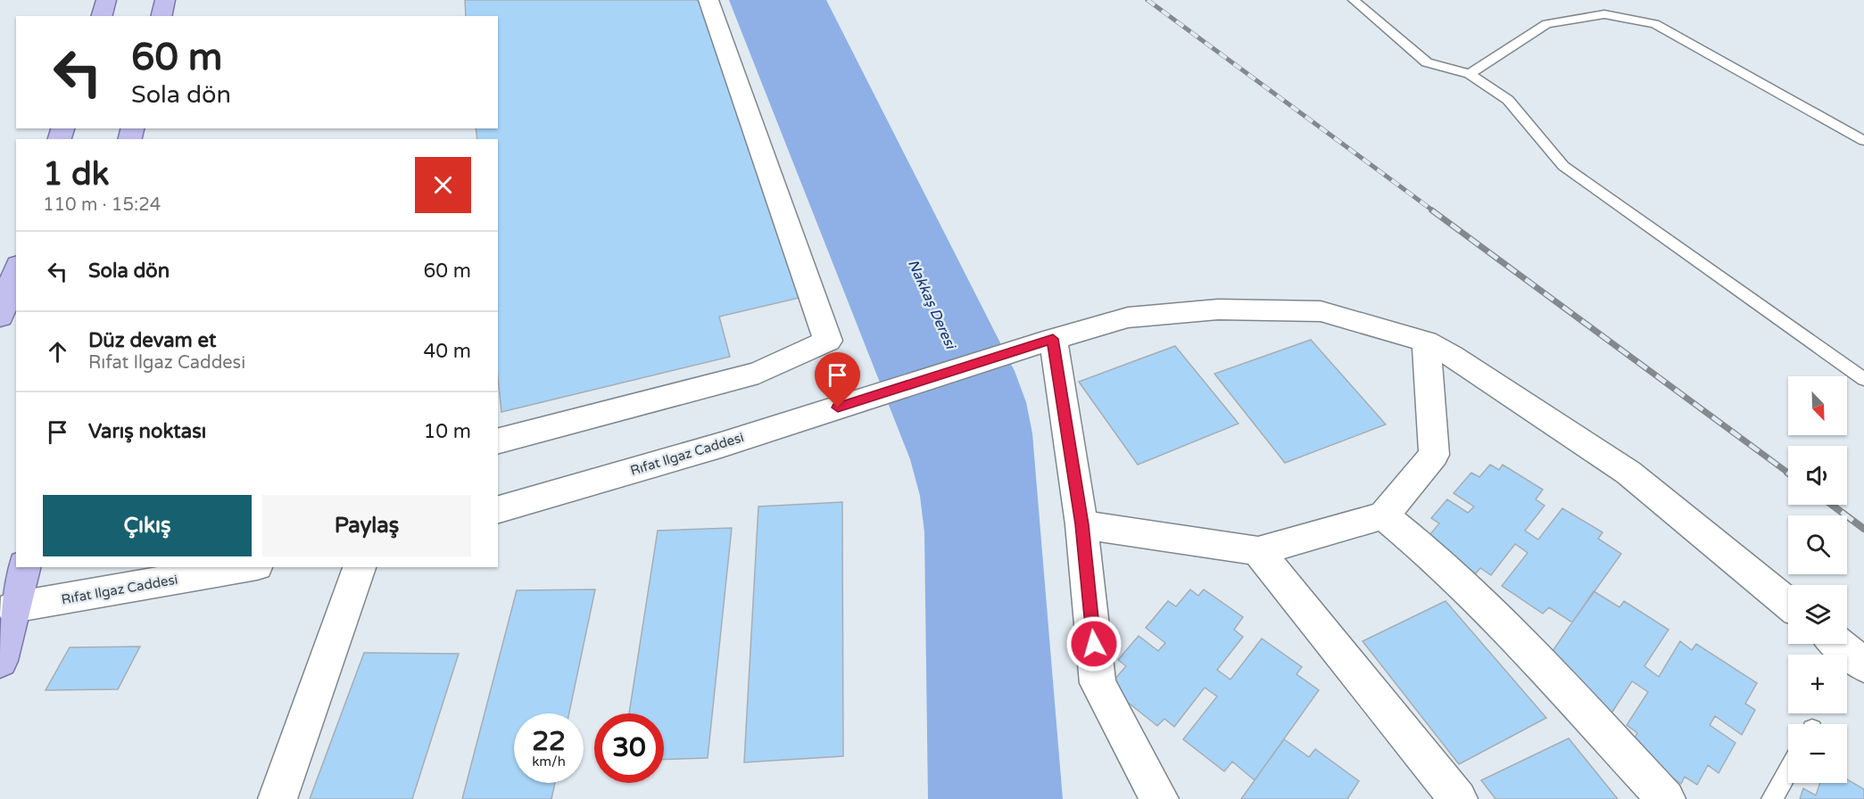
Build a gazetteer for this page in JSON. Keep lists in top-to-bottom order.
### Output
{
  "streets": {
    "street": ["Rıfat Ilgaz Caddesi"]
  },
  "water": ["Nakkaş Deresi"],
  "north": "bottom right",
  "page": {
    "turn": ["60 m", "Sola dön"],
    "heading": ["1 dk", "110 m · 15:24"],
    "list": [
      {
        "name": "Sola dön",
        "value": "60 m"
      },
      {
        "name": "Düz devam et",
        "note": "Rıfat Ilgaz Caddesi",
        "value": "40 m"
      },
      {
        "name": "Varış noktası",
        "value": "10 m"
      }
    ],
    "map_buttons": ["+", "−"],
    "buttons": ["Çıkış", "Paylaş"],
    "speed": "22 km/h",
    "limit": "30"
  }
}
